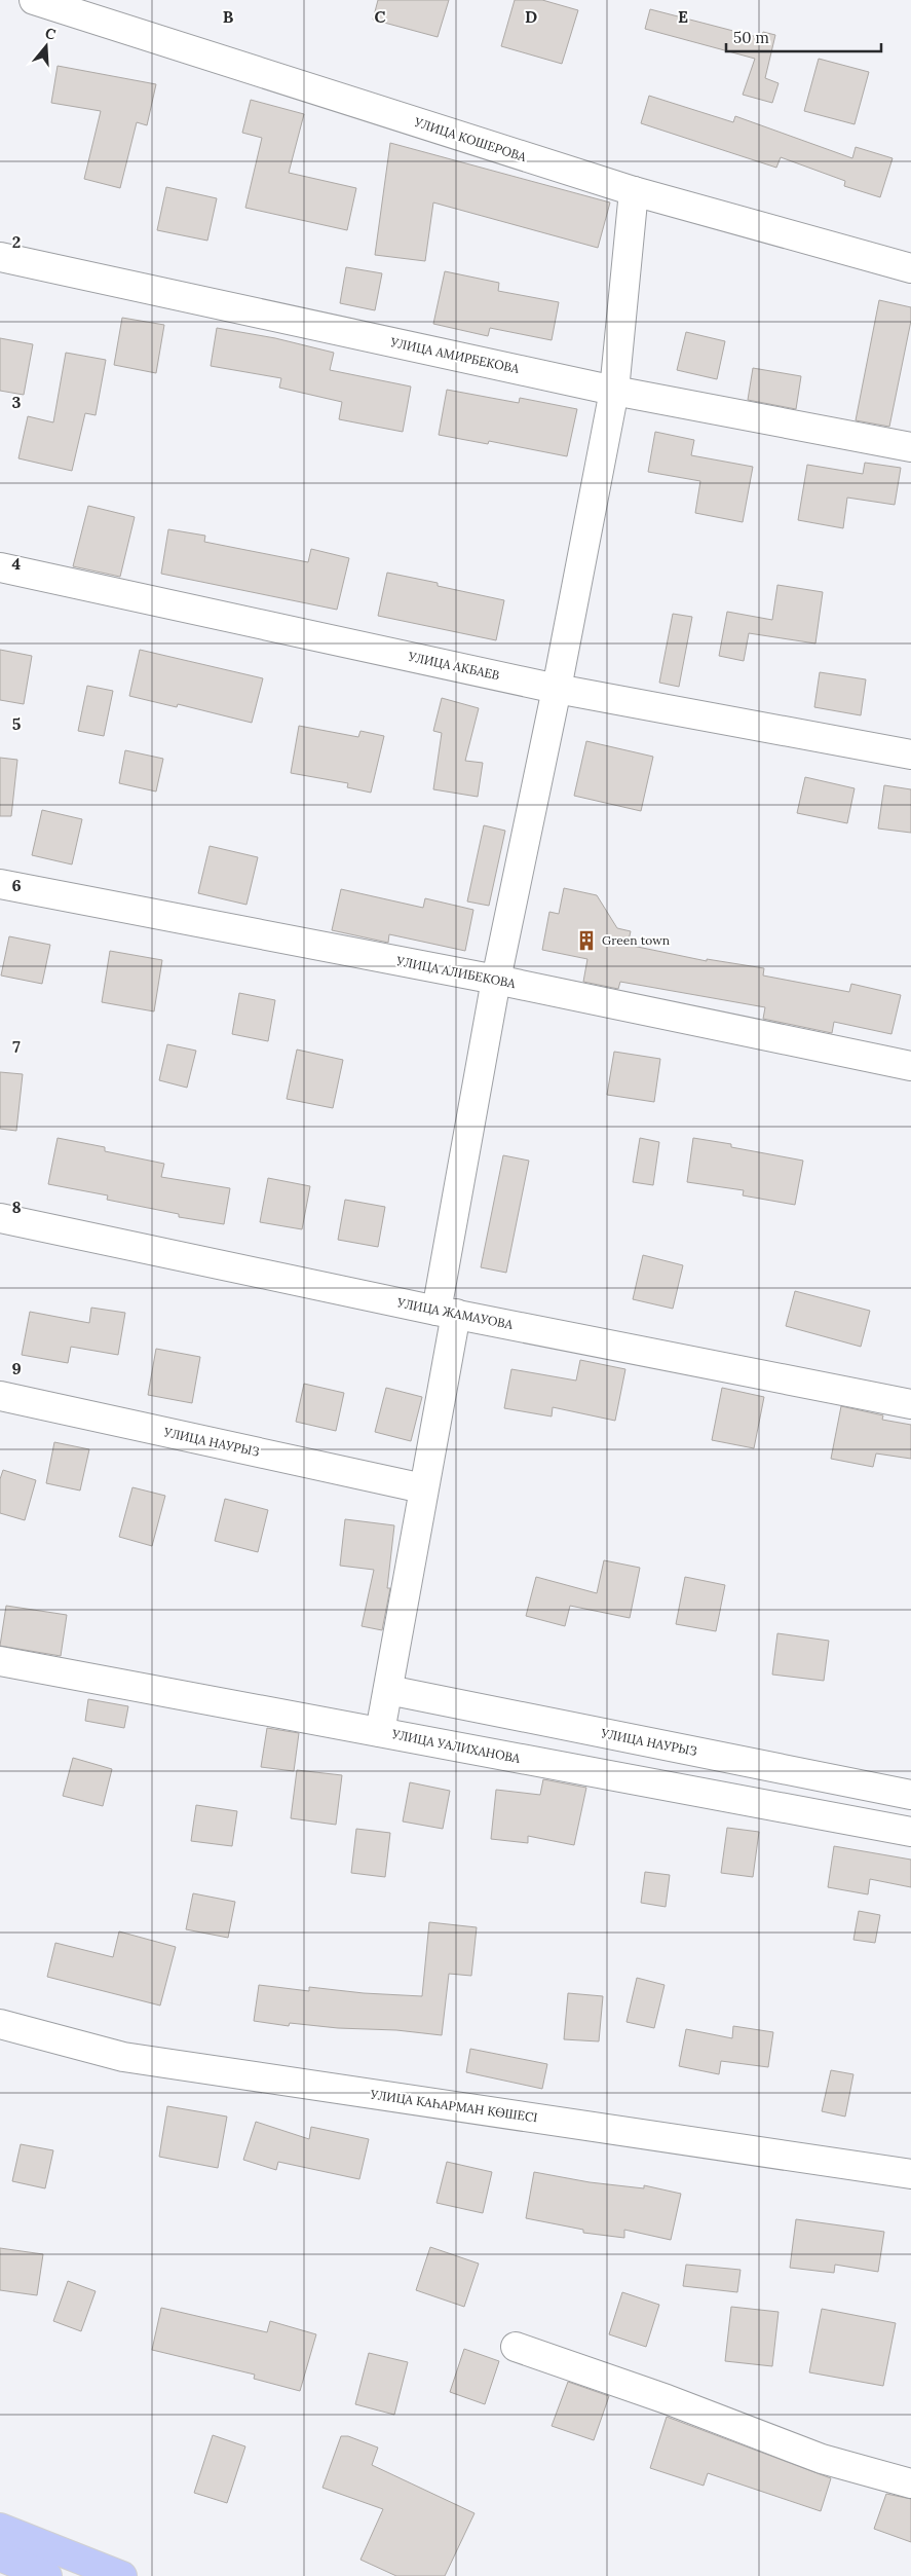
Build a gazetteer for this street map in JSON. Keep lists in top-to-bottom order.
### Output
{
  "streets": {
    "street": [
      "УЛИЦА КОШЕРОВА",
      "УЛИЦА АМИРБЕКОВА",
      "УЛИЦА АКБАЕВ",
      "УЛИЦА АЛИБЕКОВА",
      "УЛИЦА ЖАМАУОВА",
      "УЛИЦА НАУРЫЗ",
      "УЛИЦА УАЛИХАНОВА",
      "УЛИЦА КАҺАРМАН КӨШЕСІ"
    ]
  },
  "places": {
    "building": ["Green town"]
  },
  "scale_bar": "50 m",
  "north": "top",
  "grid": {
    "columns": [
      "B",
      "C",
      "D",
      "E"
    ],
    "rows": [
      "2",
      "3",
      "4",
      "5",
      "6",
      "7",
      "8",
      "9"
    ]
  }
}
